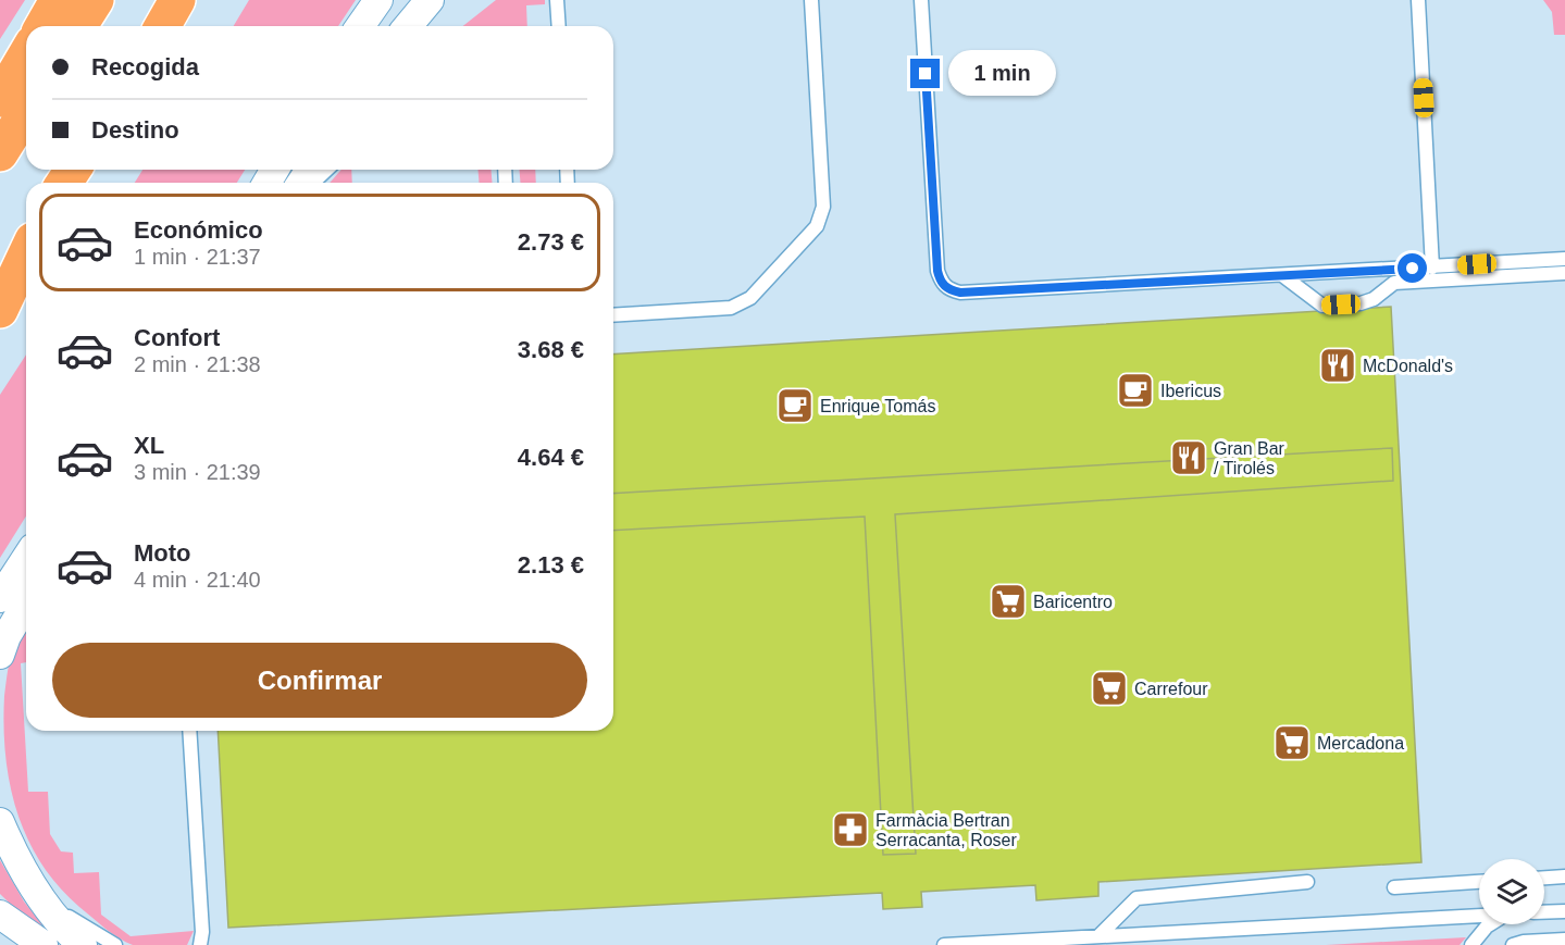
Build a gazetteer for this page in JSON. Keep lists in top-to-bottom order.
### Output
{
  "places": {
    "restaurant": ["McDonald's", "Gran Bar / Tirolés"],
    "cafe": ["Ibericus", "Enrique Tomás"],
    "supermarket": ["Baricentro", "Carrefour", "Mercadona"],
    "pharmacy": ["Farmàcia Bertran Serracanta, Roser"]
  },
  "page": {
    "banner": ["Recogida", "Destino"],
    "bubble": "1 min",
    "list": [
      {
        "name": "Económico",
        "note": "1 min · 21:37",
        "value": "2.73 €"
      },
      {
        "name": "Confort",
        "note": "2 min · 21:38",
        "value": "3.68 €"
      },
      {
        "name": "XL",
        "note": "3 min · 21:39",
        "value": "4.64 €"
      },
      {
        "name": "Moto",
        "note": "4 min · 21:40",
        "value": "2.13 €"
      }
    ],
    "buttons": "Confirmar"
  }
}
